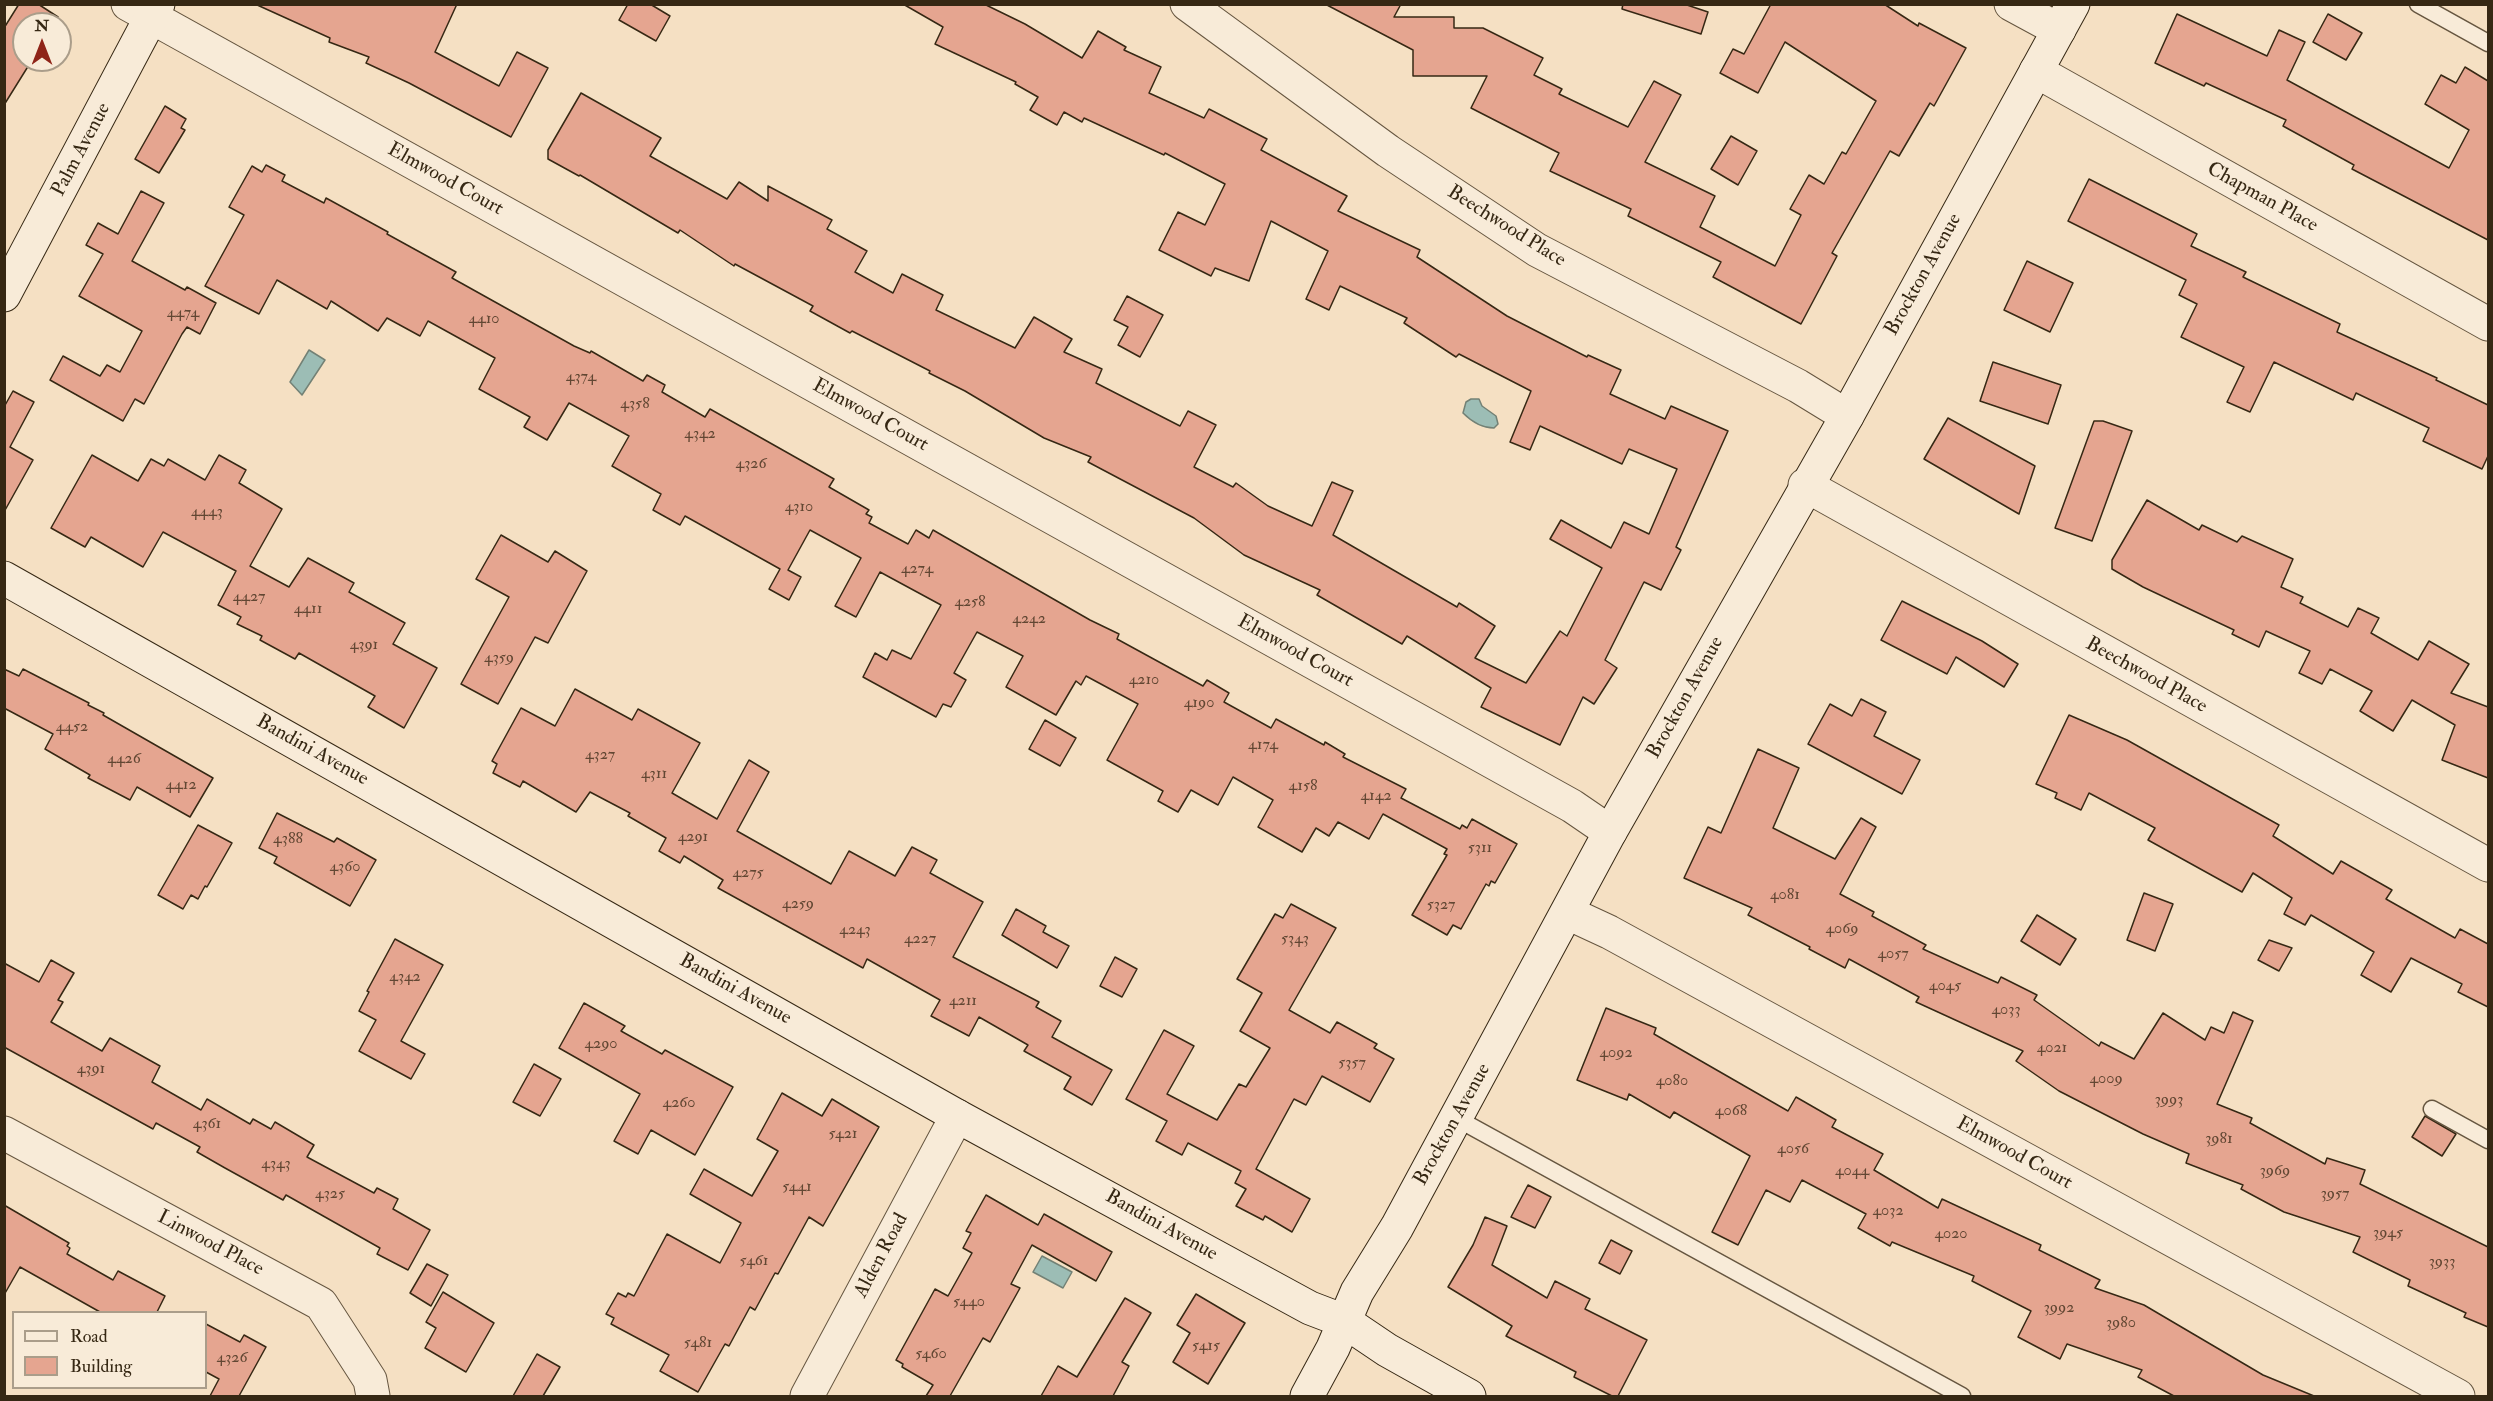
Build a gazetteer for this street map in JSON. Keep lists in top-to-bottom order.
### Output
{
  "streets": {
    "street": [
      "Palm Avenue",
      "Elmwood Court",
      "Chapman Place",
      "Beechwood Place",
      "Brockton Avenue",
      "Bandini Avenue",
      "Linwood Place",
      "Alden Road"
    ]
  },
  "crossings": [
    ["Palm Avenue", "Elmwood Court"],
    ["Elmwood Court", "Brockton Avenue"],
    ["Chapman Place", "Brockton Avenue"],
    ["Beechwood Place", "Brockton Avenue"],
    ["Brockton Avenue", "Bandini Avenue"],
    ["Bandini Avenue", "Alden Road"]
  ],
  "house_numbers": [
    "4474",
    "4410",
    "4374",
    "4358",
    "4342",
    "4326",
    "4310",
    "4443",
    "4274",
    "4427",
    "4258",
    "4411",
    "4242",
    "4391",
    "4359",
    "4210",
    "4190",
    "4452",
    "4174",
    "4327",
    "4426",
    "4311",
    "4412",
    "4158",
    "4142",
    "4291",
    "4388",
    "5311",
    "4360",
    "4275",
    "4081",
    "4259",
    "5327",
    "4069",
    "4243",
    "4227",
    "5343",
    "4057",
    "4342",
    "4045",
    "4211",
    "4033",
    "4290",
    "4021",
    "4092",
    "5357",
    "4391",
    "4009",
    "4080",
    "3993",
    "4260",
    "4068",
    "4361",
    "5421",
    "3981",
    "4056",
    "4343",
    "4044",
    "3969",
    "5441",
    "4325",
    "3957",
    "4032",
    "3945",
    "4020",
    "5461",
    "3933",
    "5440",
    "3992",
    "3980",
    "5481",
    "5415",
    "5460",
    "4326"
  ],
  "legend": ["Road", "Building"],
  "north": "top"
}
